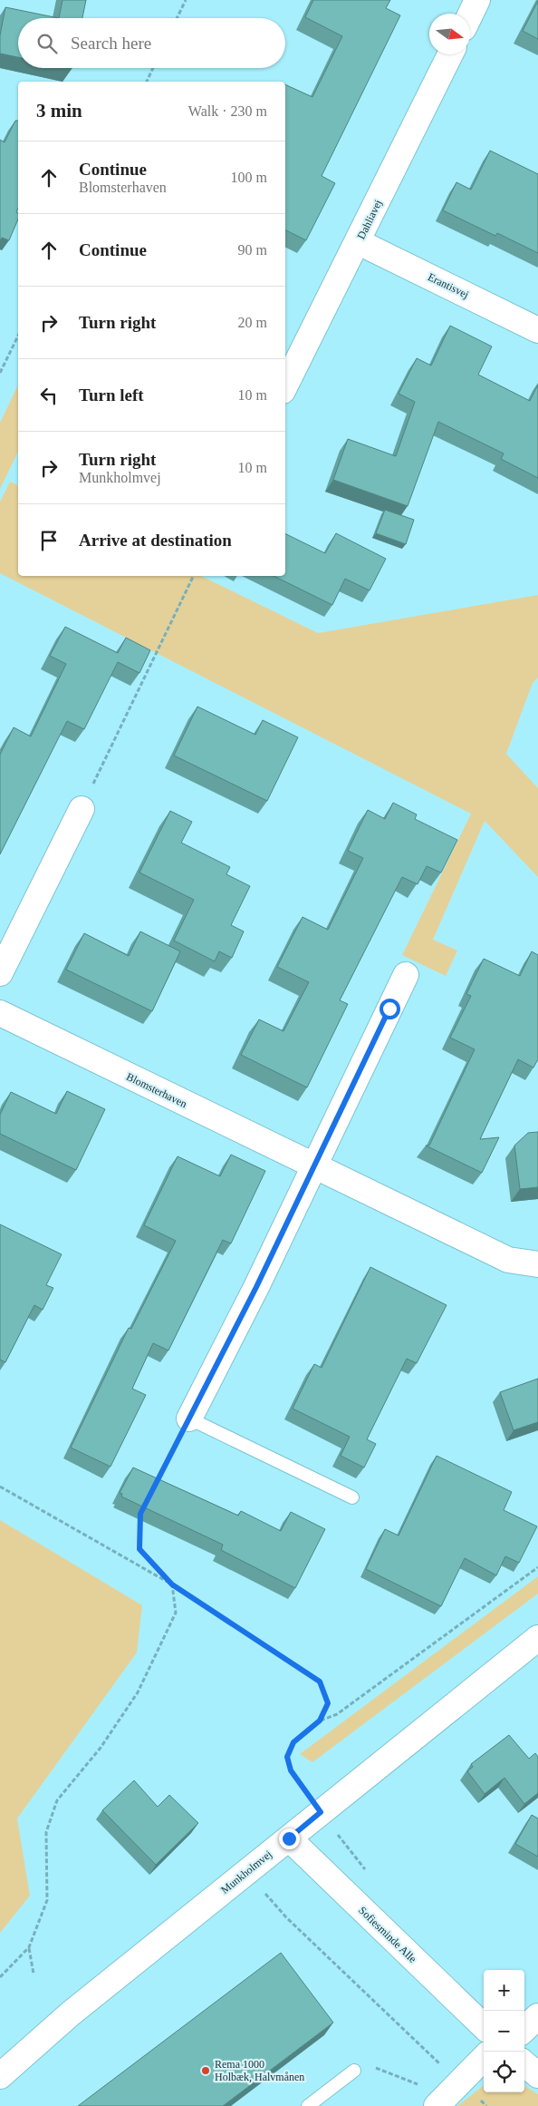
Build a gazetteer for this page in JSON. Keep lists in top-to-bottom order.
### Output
{
  "streets": {
    "street": [
      "Dahliavej",
      "Erantisvej",
      "Blomsterhaven",
      "Munkholmvej",
      "Sofiesminde Alle"
    ]
  },
  "crossings": [
    ["Dahliavej", "Erantisvej"],
    ["Munkholmvej", "Sofiesminde Alle"]
  ],
  "places": ["Rema 1000 Holbæk, Halvmånen"],
  "north": "right",
  "page": {
    "search": "Search here",
    "heading": ["3 min", "Walk · 230 m"],
    "list": [
      ["Continue", "Blomsterhaven", "100 m"],
      ["Continue", "90 m"],
      ["Turn right", "20 m"],
      ["Turn left", "10 m"],
      ["Turn right", "Munkholmvej", "10 m"],
      "Arrive at destination"
    ],
    "map_buttons": ["+", "−"]
  }
}
